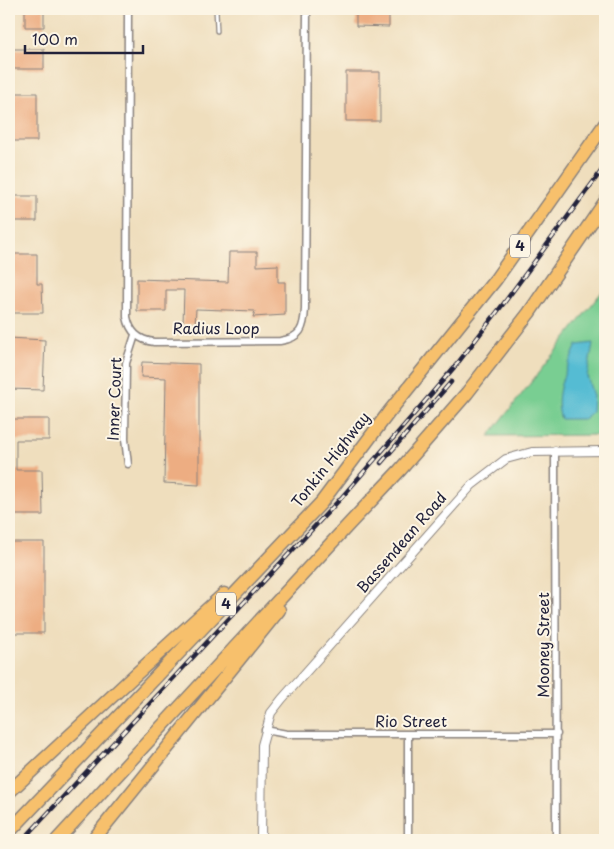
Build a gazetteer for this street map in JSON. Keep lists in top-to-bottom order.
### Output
{
  "streets": {
    "highway": ["4", "Tonkin Highway"],
    "street": [
      "Radius Loop",
      "Inner Court",
      "Bassendean Road",
      "Mooney Street",
      "Rio Street"
    ]
  },
  "crossings": [
    ["Radius Loop", "Inner Court"],
    ["Bassendean Road", "Mooney Street"],
    ["Bassendean Road", "Rio Street"],
    ["Mooney Street", "Rio Street"]
  ],
  "scale_bar": "100 m"
}
